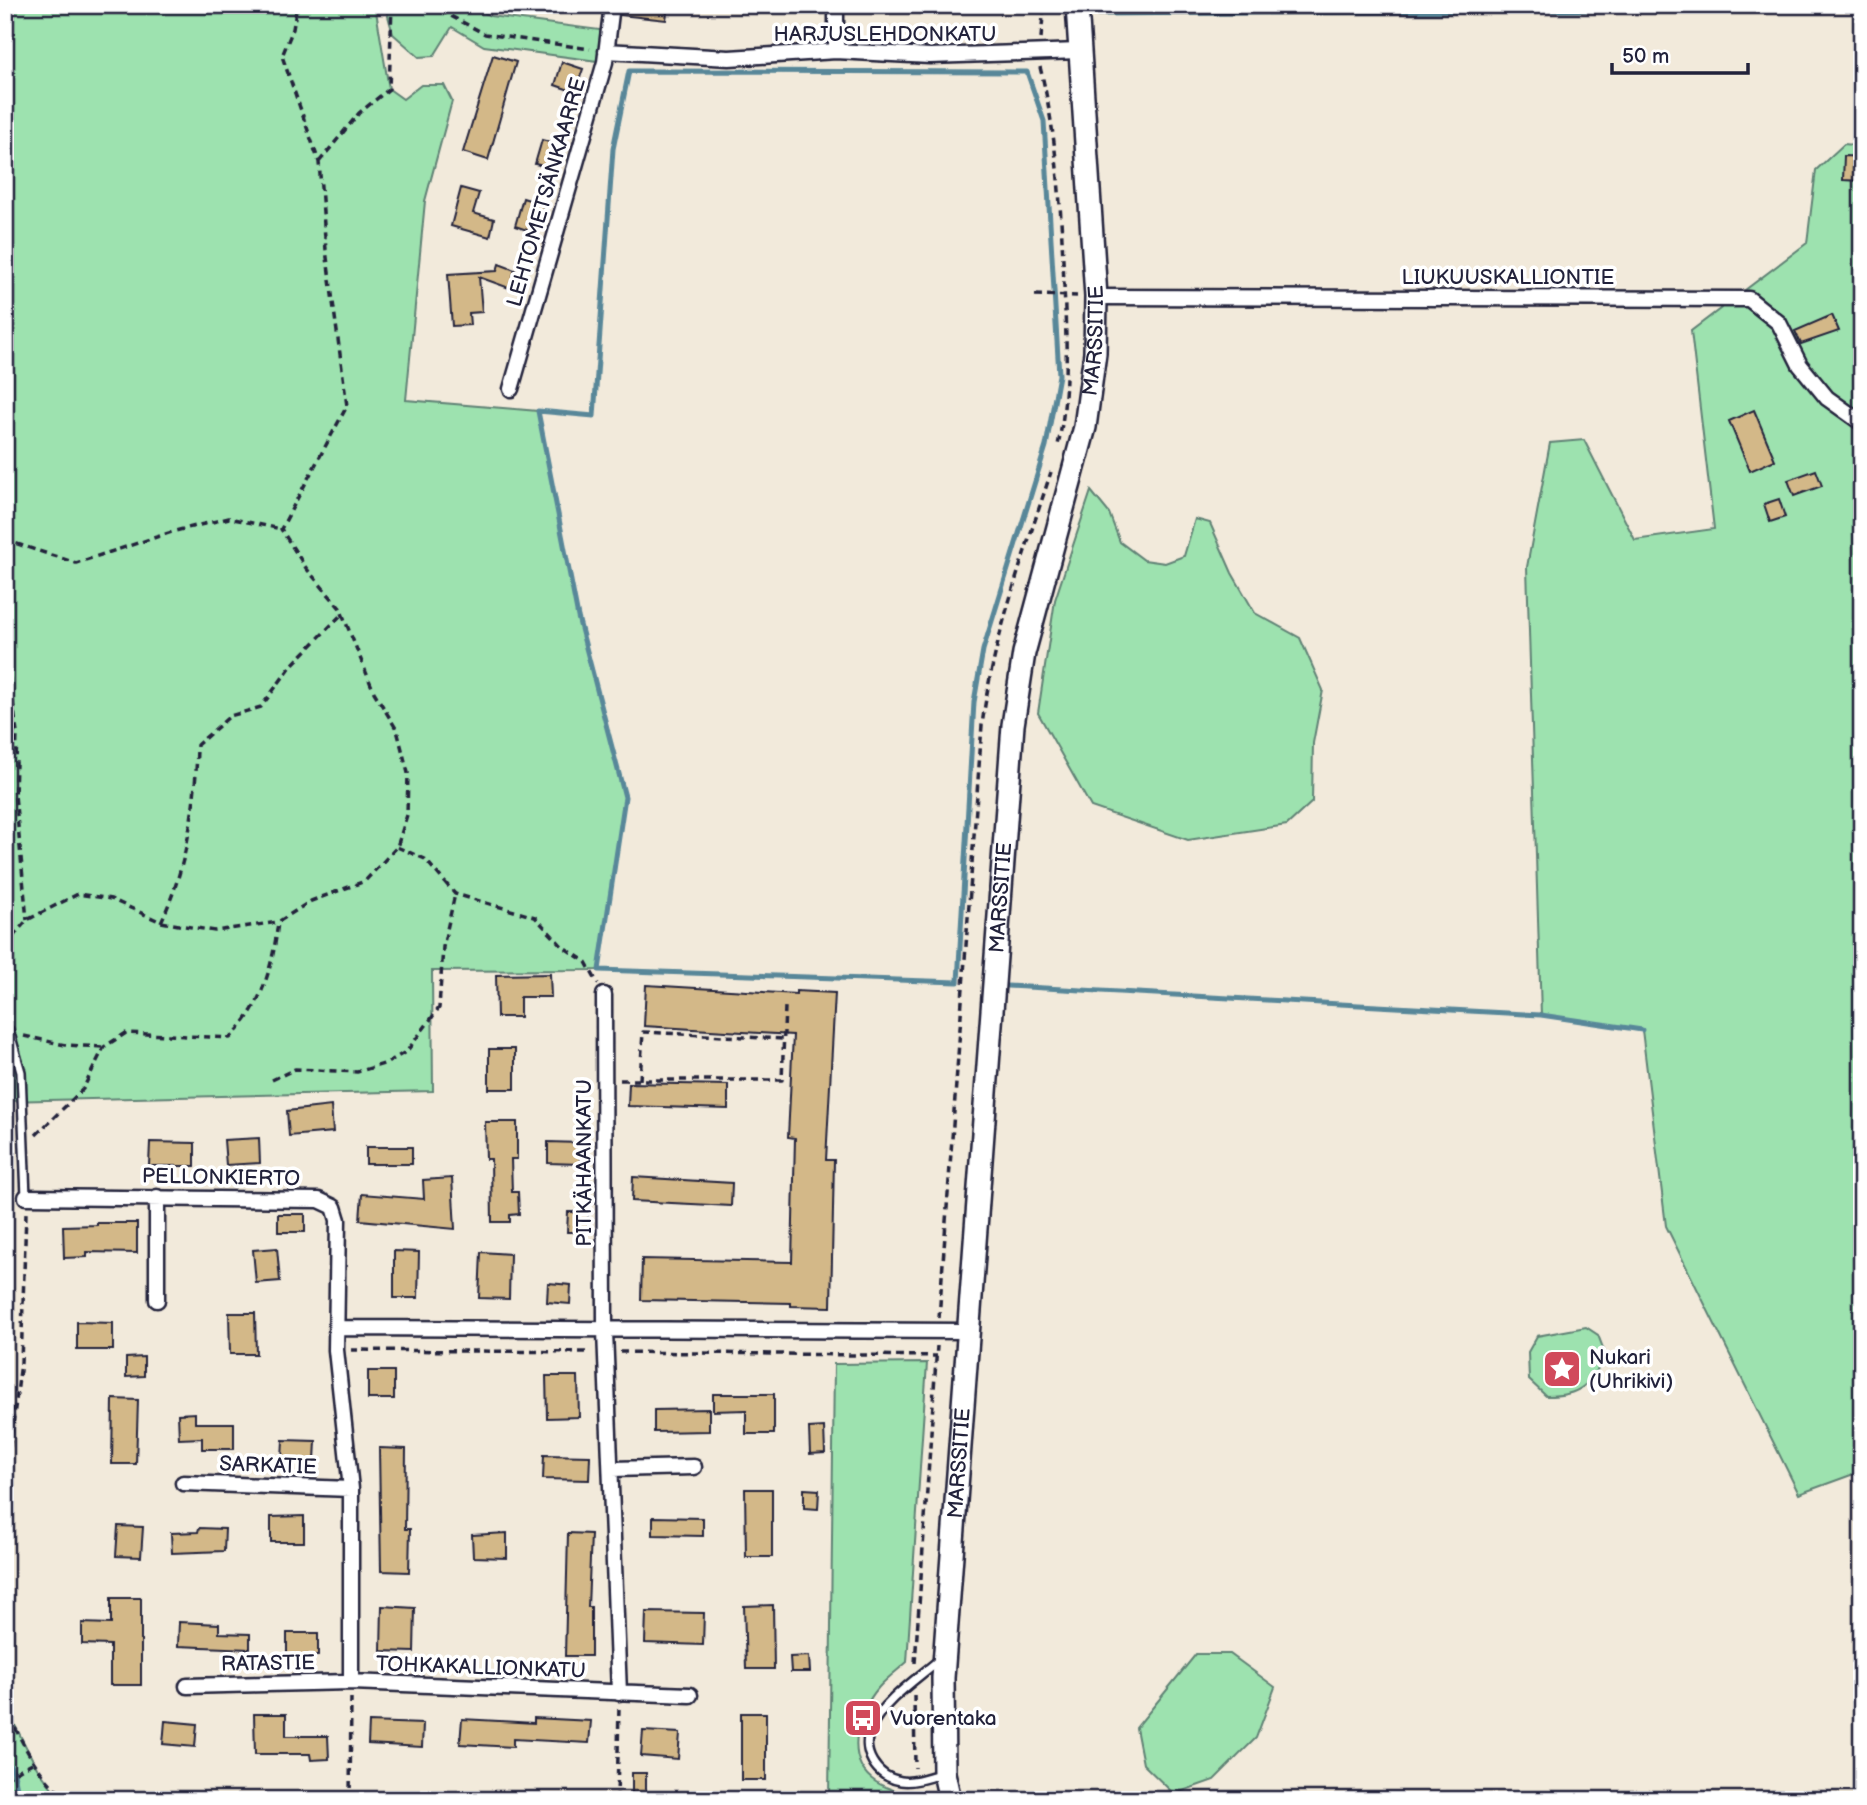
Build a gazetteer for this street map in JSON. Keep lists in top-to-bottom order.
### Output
{
  "streets": {
    "main road": ["MARSSITIE"],
    "street": [
      "HARJUSLEHDONKATU",
      "LEHTOMETSÄNKAARRE",
      "LIUKUUSKALLIONTIE",
      "PITKÄHAANKATU",
      "PELLONKIERTO",
      "SARKATIE",
      "RATASTIE",
      "TOHKAKALLIONKATU"
    ]
  },
  "crossings": [
    ["HARJUSLEHDONKATU", "LEHTOMETSÄNKAARRE"],
    ["HARJUSLEHDONKATU", "MARSSITIE"],
    ["LIUKUUSKALLIONTIE", "MARSSITIE"],
    ["PITKÄHAANKATU", "TOHKAKALLIONKATU"],
    ["PELLONKIERTO", "TOHKAKALLIONKATU"],
    ["SARKATIE", "TOHKAKALLIONKATU"],
    ["RATASTIE", "TOHKAKALLIONKATU"]
  ],
  "places": {
    "place": ["Nukari (Uhrikivi)"],
    "bus stop": ["Vuorentaka"]
  },
  "scale_bar": "50 m"
}
